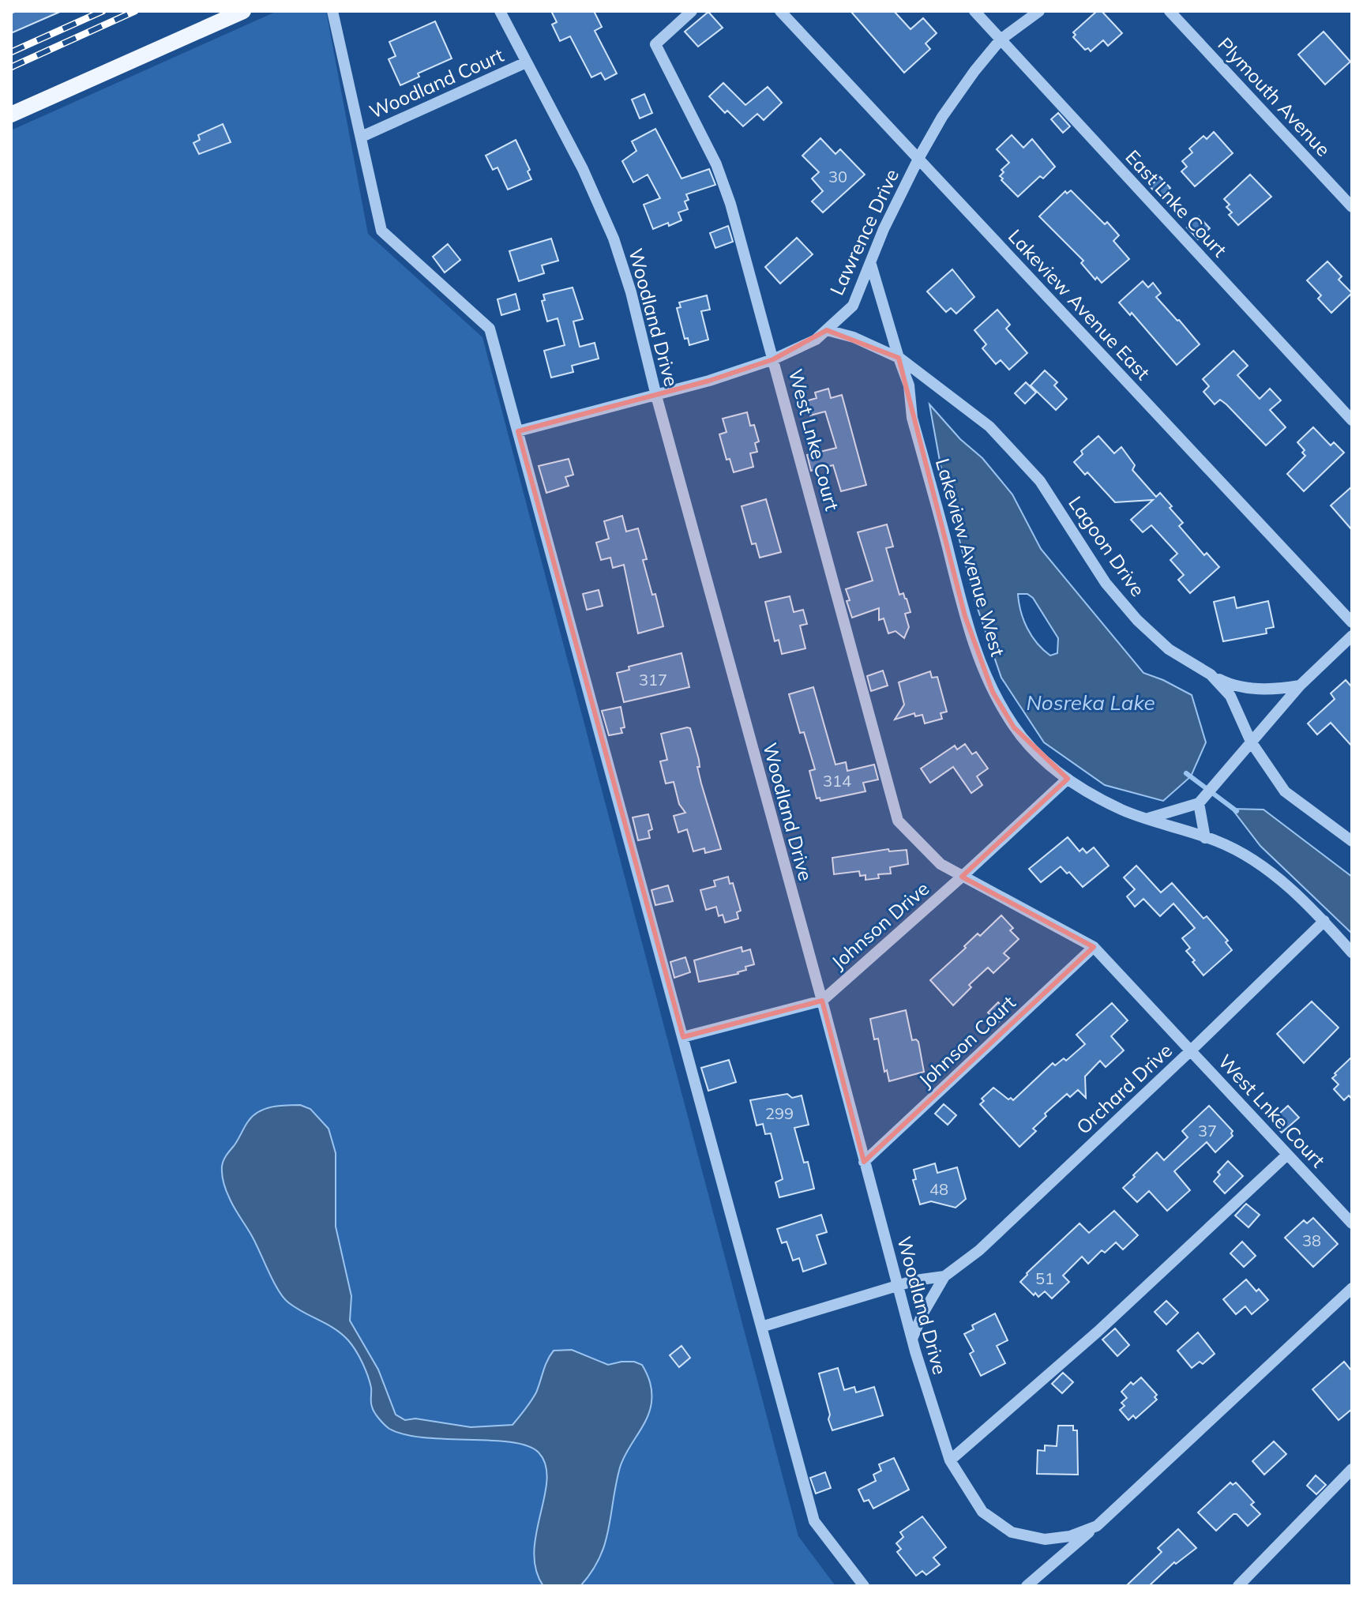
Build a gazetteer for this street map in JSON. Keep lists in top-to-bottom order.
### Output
{
  "streets": {
    "street": [
      "Woodland Court",
      "Plymouth Avenue",
      "East Lnke Court",
      "Lawrence Drive",
      "Lakeview Avenue East",
      "Woodland Drive",
      "West Lnke Court",
      "Lagoon Drive",
      "Lakeview Avenue West",
      "Johnson Drive",
      "Johnson Court",
      "Orchard Drive"
    ]
  },
  "crossings": [
    ["Woodland Court", "Woodland Drive"],
    ["East Lnke Court", "Lawrence Drive"],
    ["Lawrence Drive", "Lakeview Avenue East"],
    ["Lawrence Drive", "Woodland Drive"],
    ["Lawrence Drive", "West Lnke Court"],
    ["Lawrence Drive", "Lagoon Drive"],
    ["Woodland Drive", "Johnson Drive"],
    ["Woodland Drive", "Johnson Court"],
    ["Woodland Drive", "Orchard Drive"],
    ["West Lnke Court", "Johnson Drive"],
    ["West Lnke Court", "Johnson Court"],
    ["West Lnke Court", "Orchard Drive"],
    ["Lagoon Drive", "Lakeview Avenue West"],
    ["Lakeview Avenue West", "Johnson Drive"],
    ["Lakeview Avenue West", "Orchard Drive"]
  ],
  "water": ["Nosreka Lake"],
  "house_numbers": [
    "30",
    "317",
    "314",
    "299",
    "37",
    "48",
    "38",
    "51"
  ]
}
